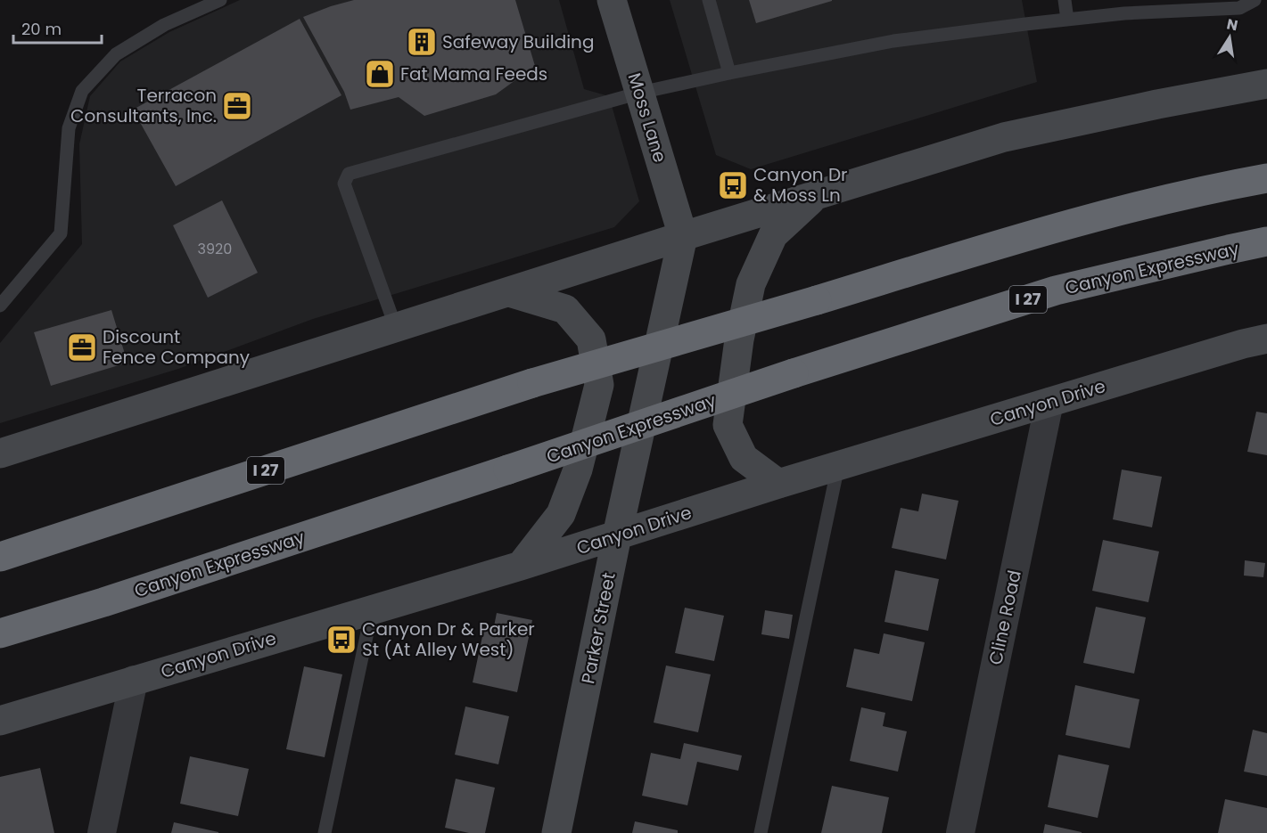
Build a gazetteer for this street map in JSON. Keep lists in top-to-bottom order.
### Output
{
  "streets": {
    "highway": ["Canyon Expressway", "I 27"],
    "main road": ["Moss Lane", "Canyon Drive", "Parker Street"],
    "street": ["Cline Road"]
  },
  "crossings": [
    ["Moss Lane", "Parker Street"],
    ["Canyon Drive", "Cline Road"],
    ["Canyon Drive", "Parker Street"]
  ],
  "places": {
    "building": ["Safeway Building"],
    "shop": ["Fat Mama Feeds"],
    "office": ["Terracon Consultants, Inc.", "Discount Fence Company"],
    "bus stop": ["Canyon Dr & Moss Ln", "Canyon Dr & Parker St (At Alley West)"]
  },
  "house_numbers": ["3920"],
  "scale_bar": "20 m",
  "north": "top"
}
